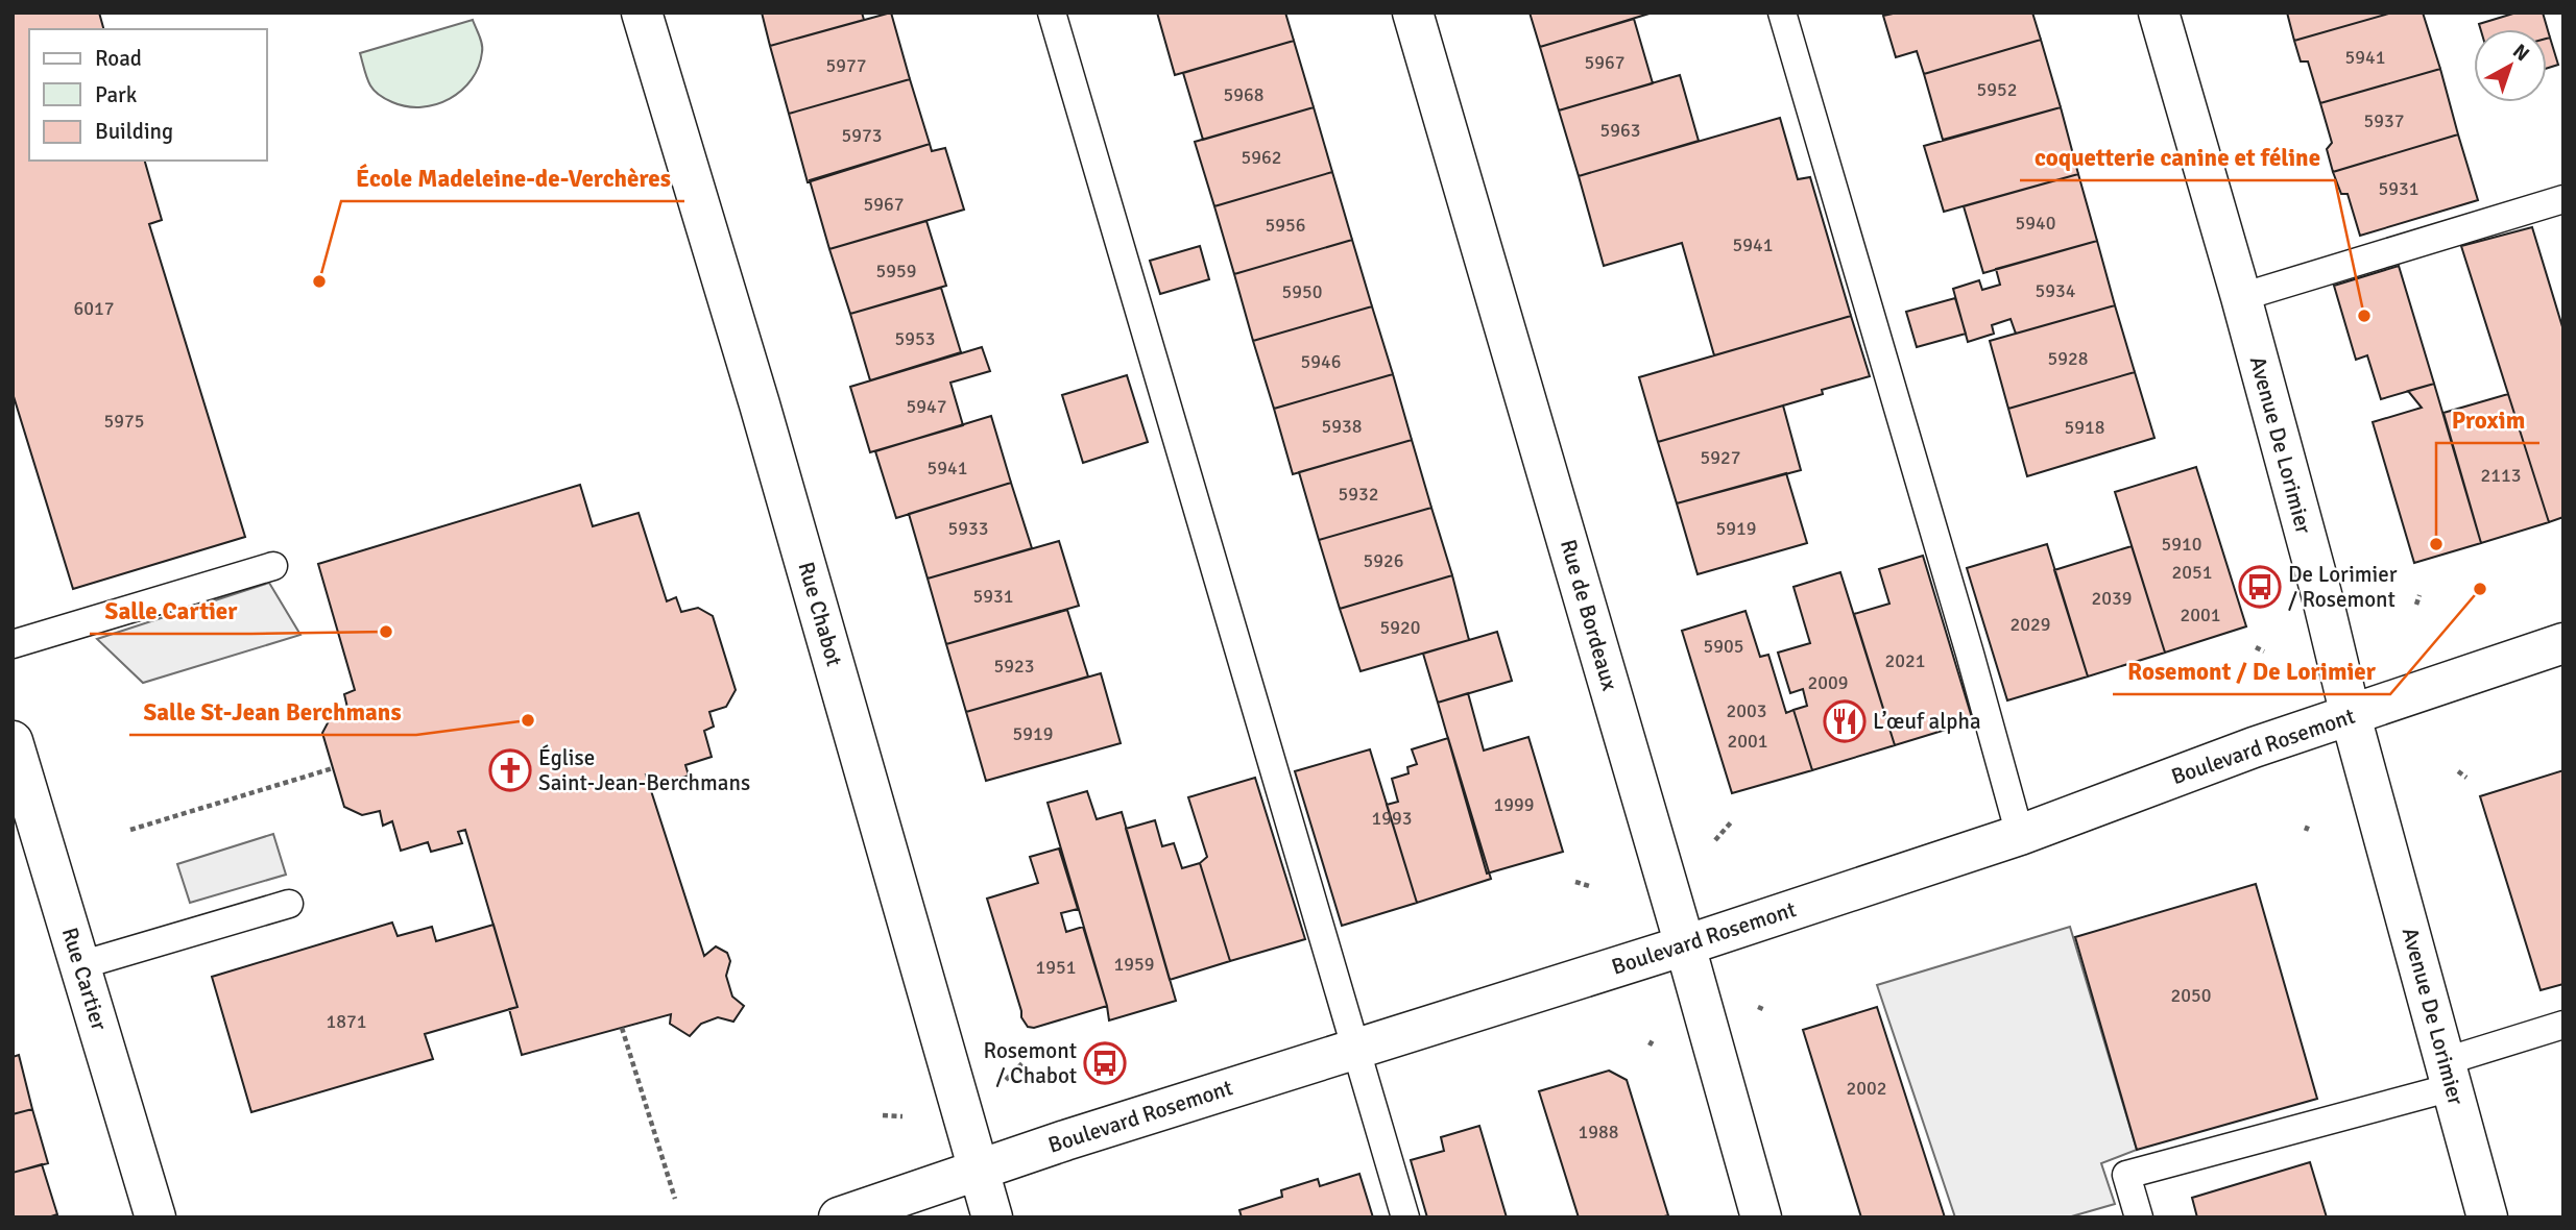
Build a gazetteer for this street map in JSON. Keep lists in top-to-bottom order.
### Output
{
  "streets": {
    "main road": [
      "Avenue De Lorimier",
      "Rue Chabot",
      "Rue de Bordeaux",
      "Boulevard Rosemont",
      "Rue Cartier"
    ]
  },
  "crossings": [
    ["Avenue De Lorimier", "Boulevard Rosemont"],
    ["Rue Chabot", "Boulevard Rosemont"],
    ["Rue de Bordeaux", "Boulevard Rosemont"]
  ],
  "places": {
    "other": [
      "École Madeleine-de-Verchères",
      "coquetterie canine et féline",
      "Proxim",
      "Rosemont / De Lorimier",
      "Salle Cartier",
      "Salle St-Jean Berchmans"
    ],
    "bus stop": ["De Lorimier / Rosemont", "Rosemont / Chabot"],
    "restaurant": ["L’œuf alpha"],
    "church": ["Église Saint-Jean-Berchmans"]
  },
  "house_numbers": [
    "5941",
    "5967",
    "5977",
    "5952",
    "5968",
    "5937",
    "5963",
    "5973",
    "5962",
    "5931",
    "5967",
    "5940",
    "5956",
    "5941",
    "5959",
    "5934",
    "5950",
    "6017",
    "5953",
    "5928",
    "5946",
    "5947",
    "5975",
    "5938",
    "5918",
    "5927",
    "5941",
    "2113",
    "5932",
    "5933",
    "5919",
    "5910",
    "5926",
    "2051",
    "5931",
    "2039",
    "2001",
    "2029",
    "5920",
    "5905",
    "2021",
    "5923",
    "2009",
    "2003",
    "5919",
    "2001",
    "1999",
    "1993",
    "1959",
    "1951",
    "2050",
    "1871",
    "2002",
    "1988"
  ],
  "legend": ["Road", "Park", "Building"],
  "north": "top right"
}
